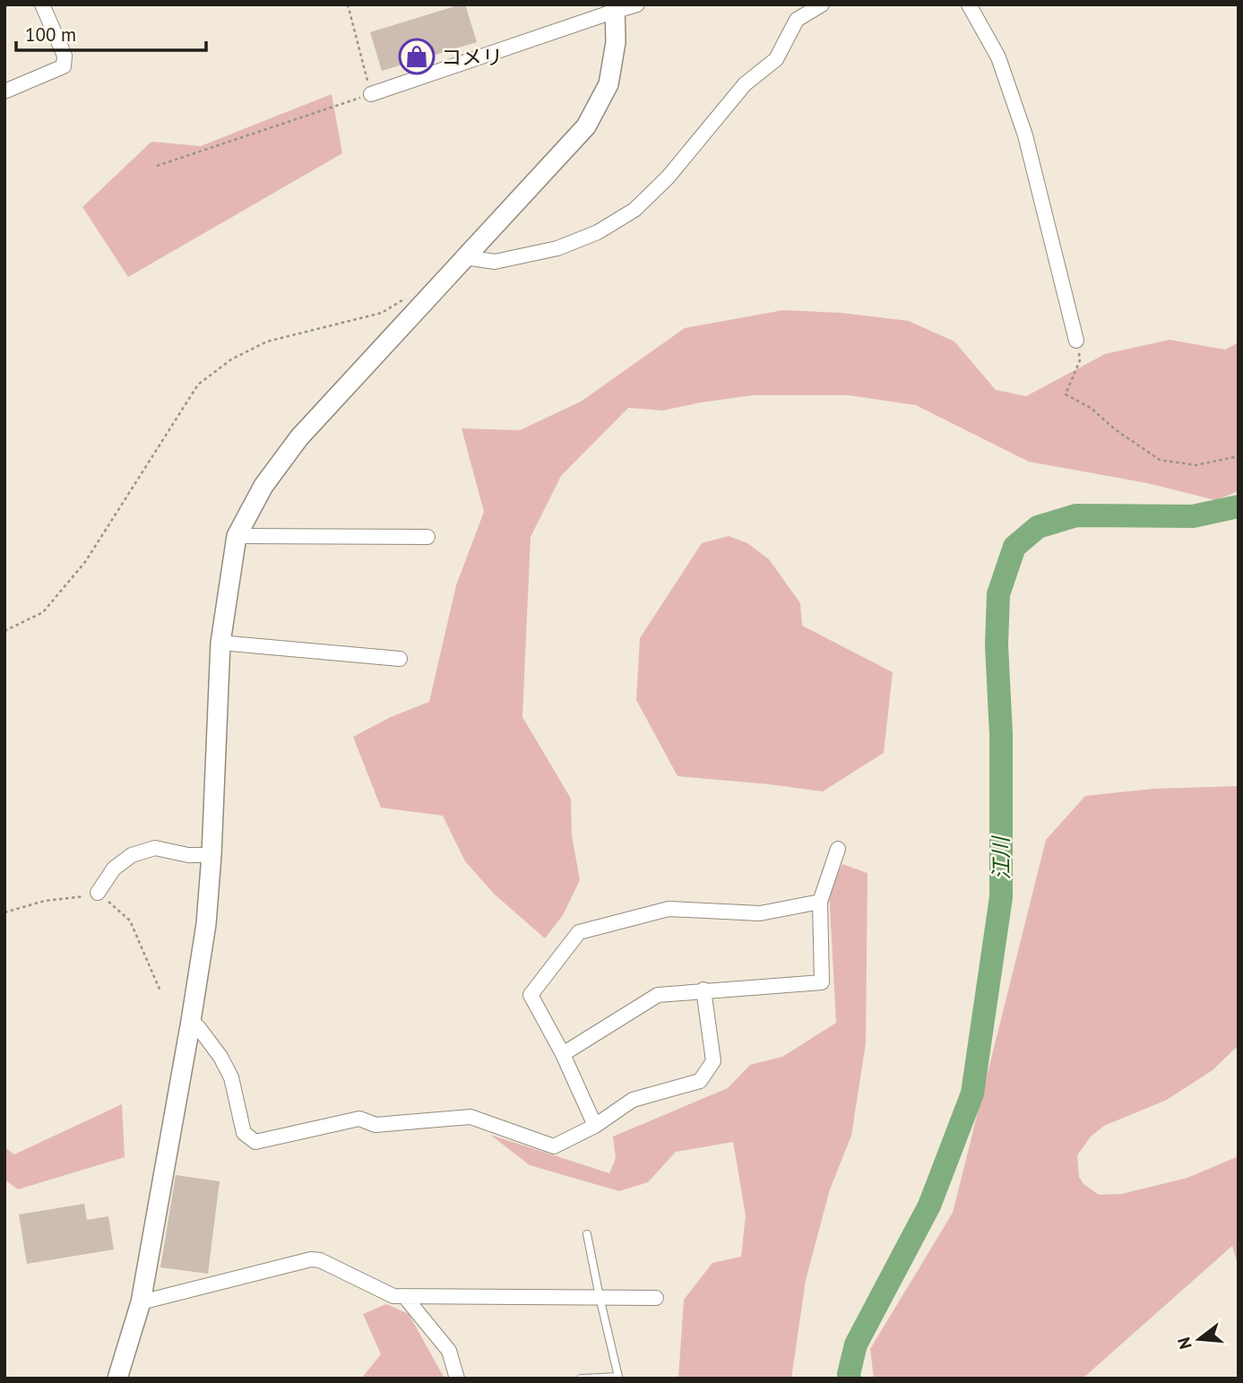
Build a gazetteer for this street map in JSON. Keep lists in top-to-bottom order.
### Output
{
  "water": ["江川"],
  "places": {
    "shop": ["コメリ"]
  },
  "scale_bar": "100 m",
  "north": "left"
}
